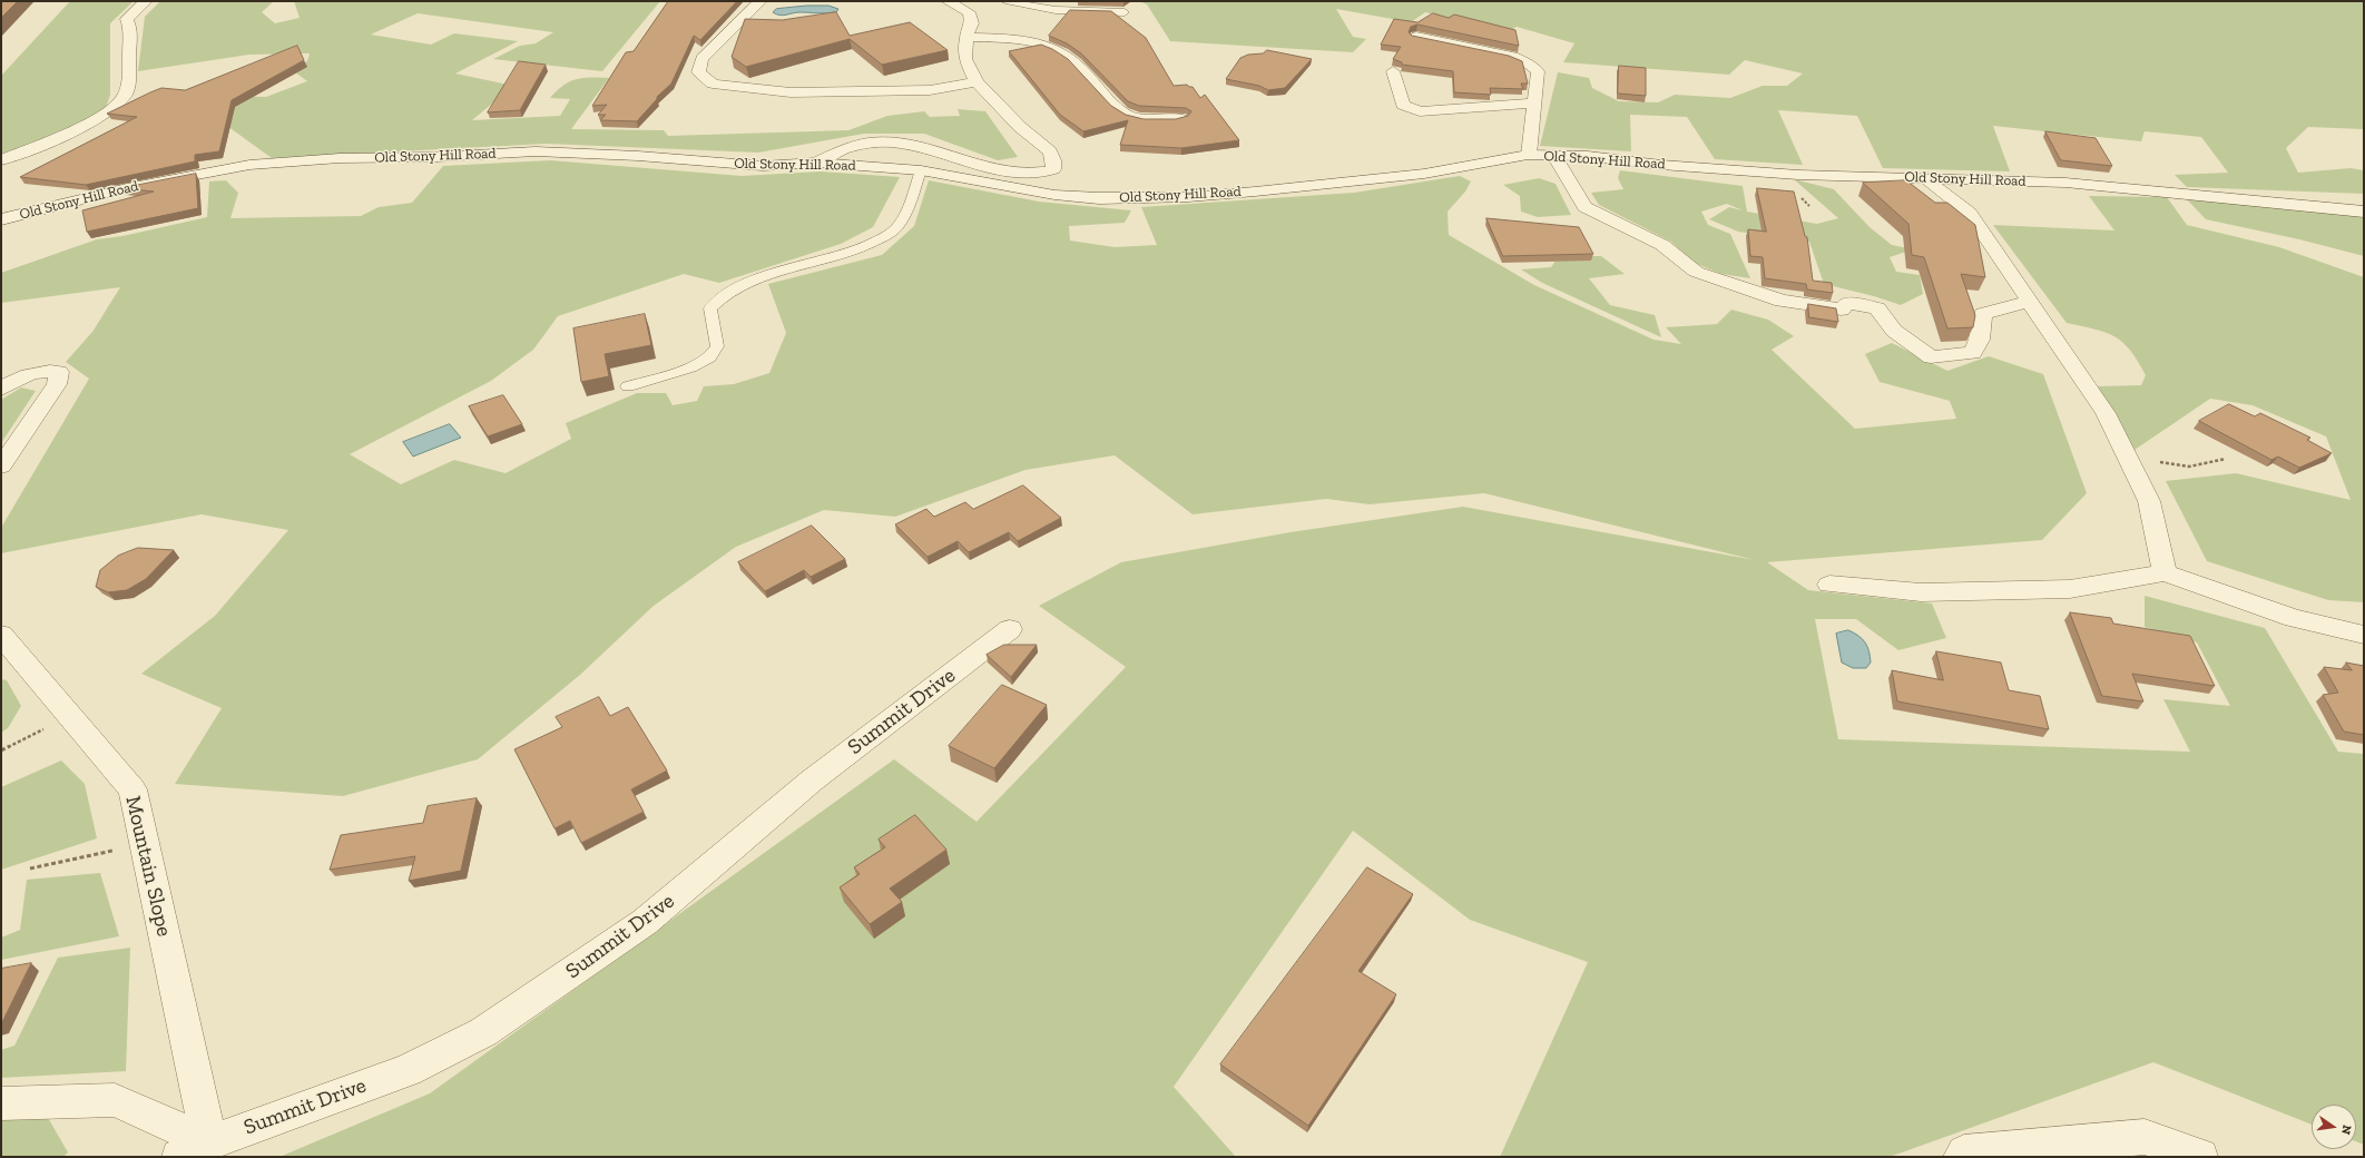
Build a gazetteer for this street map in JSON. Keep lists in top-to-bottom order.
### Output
{
  "streets": {
    "street": ["Old Stony Hill Road", "Summit Drive", "Mountain Slope"]
  },
  "crossings": [
    ["Summit Drive", "Mountain Slope"]
  ],
  "north": "right"
}
